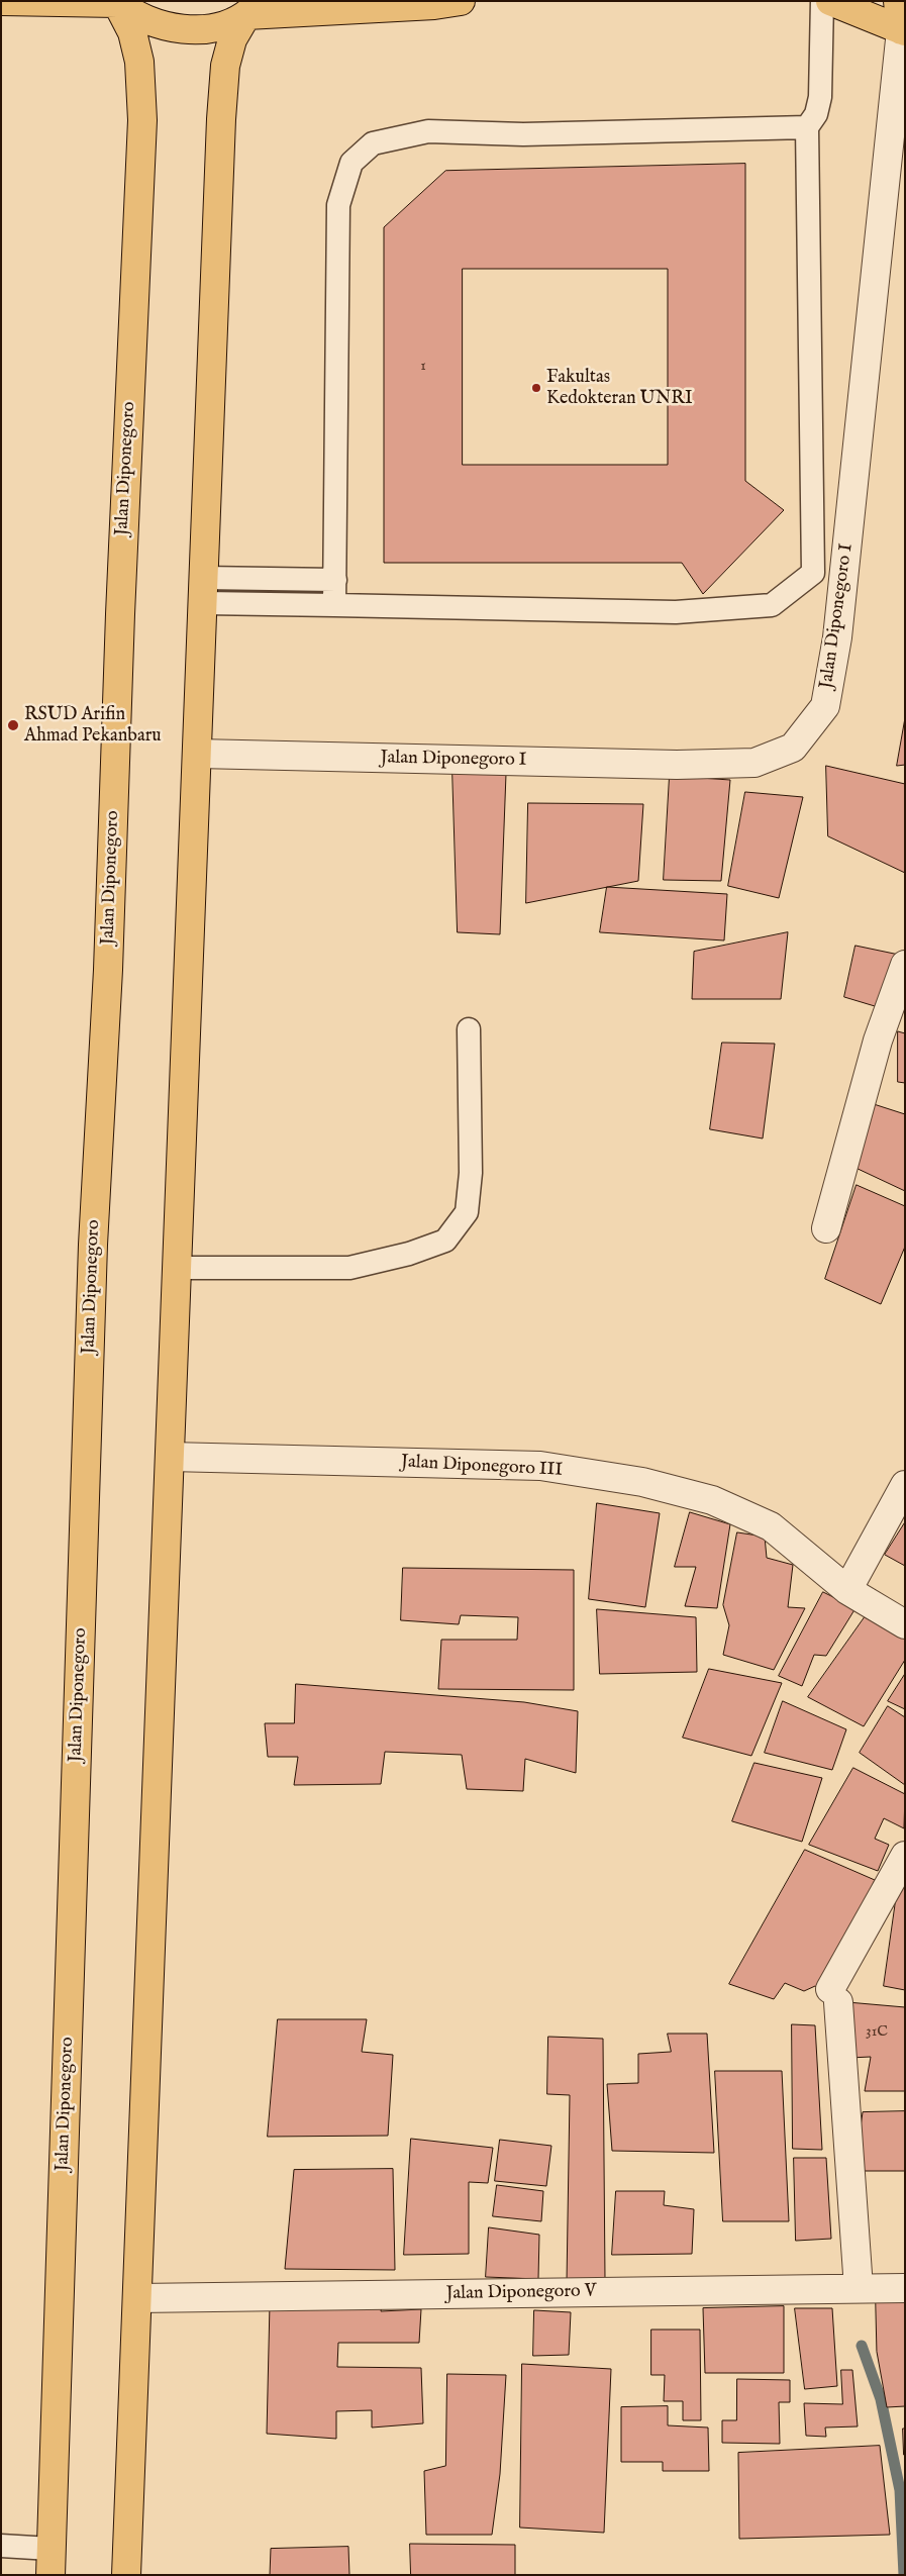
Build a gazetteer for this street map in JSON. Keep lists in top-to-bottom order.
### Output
{
  "streets": {
    "main road": ["Jalan Diponegoro"],
    "street": ["Jalan Diponegoro I", "Jalan Diponegoro III", "Jalan Diponegoro V"]
  },
  "places": ["Fakultas Kedokteran UNRI", "RSUD Arifin Ahmad Pekanbaru"],
  "house_numbers": ["1", "31C"]
}
